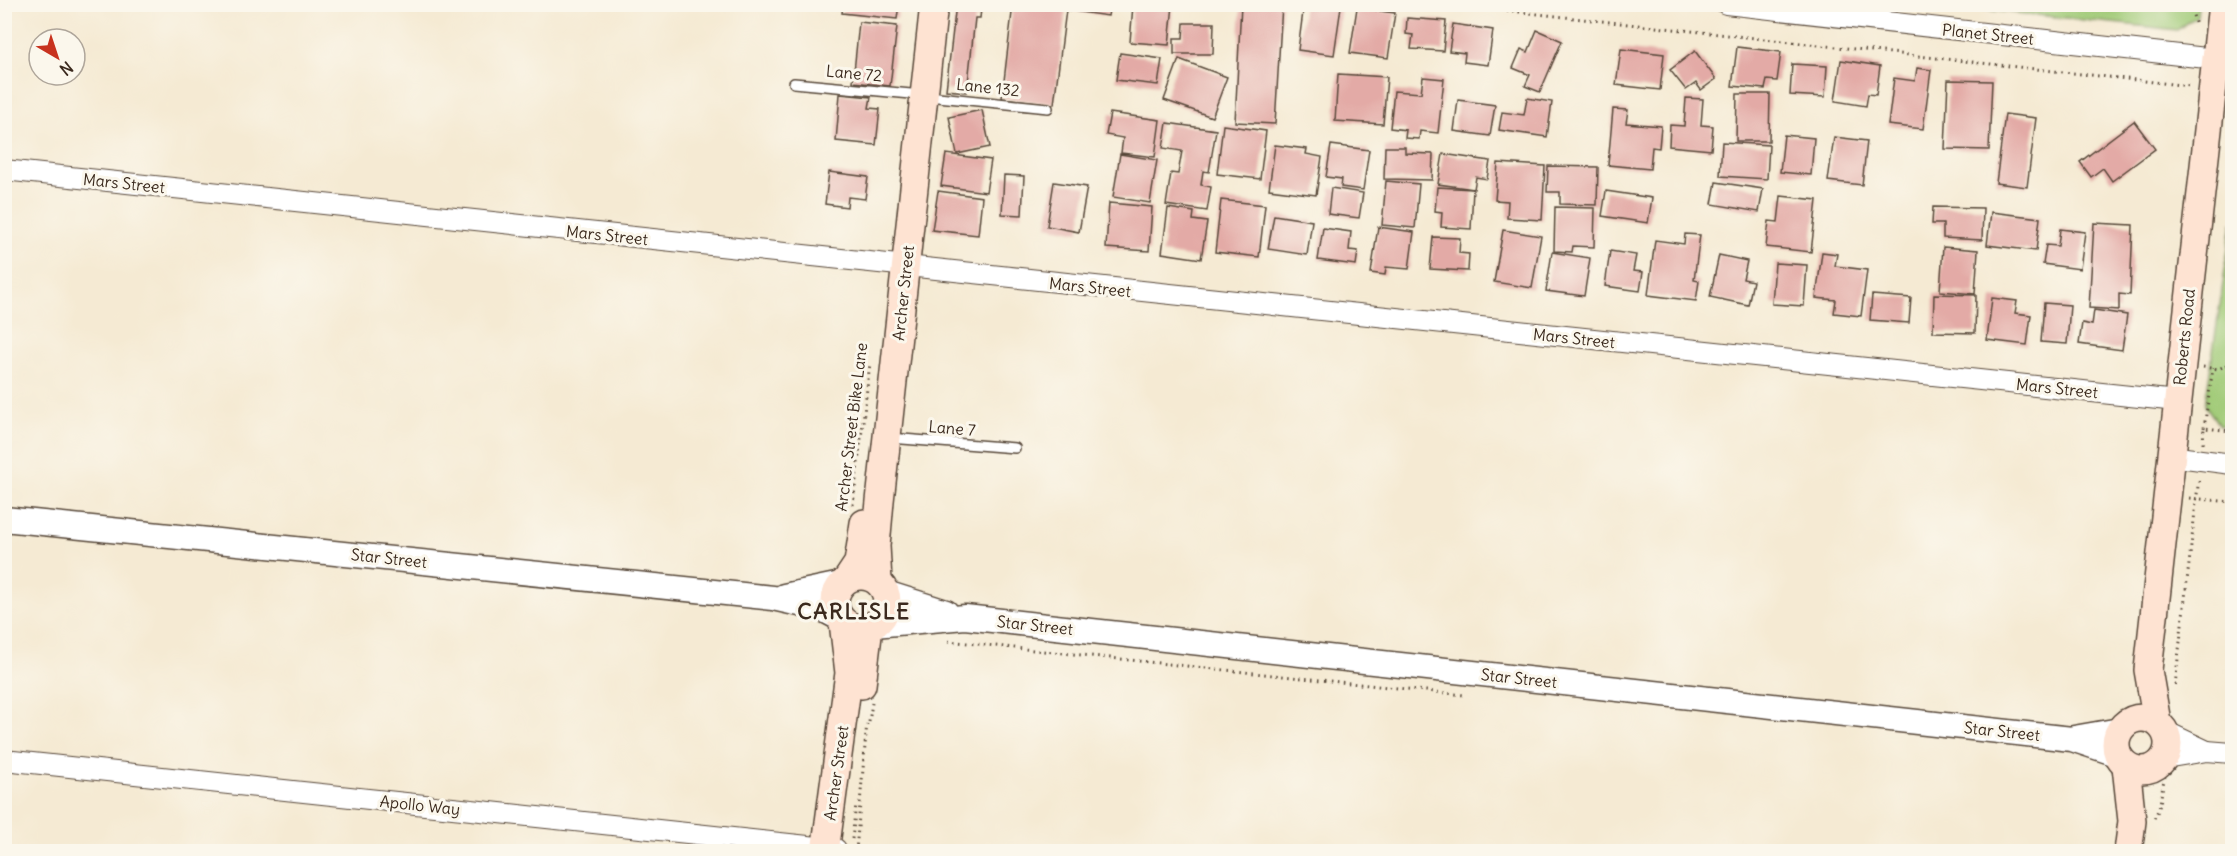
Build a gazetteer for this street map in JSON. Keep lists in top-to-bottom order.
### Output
{
  "streets": {
    "main road": ["Archer Street", "Roberts Road"],
    "street": [
      "Planet Street",
      "Mars Street",
      "Star Street",
      "Apollo Way"
    ],
    "lane": ["Lane 72", "Lane 132", "Lane 7"],
    "path": ["Archer Street Bike Lane"]
  },
  "crossings": [
    ["Planet Street", "Roberts Road"],
    ["Lane 72", "Lane 132"],
    ["Lane 72", "Archer Street"],
    ["Lane 132", "Archer Street"],
    ["Mars Street", "Archer Street"],
    ["Mars Street", "Roberts Road"],
    ["Archer Street", "Lane 7"],
    ["Archer Street", "Star Street"],
    ["Archer Street", "Apollo Way"],
    ["Roberts Road", "Star Street"]
  ],
  "districts": ["CARLISLE"],
  "north": "bottom right"
}
